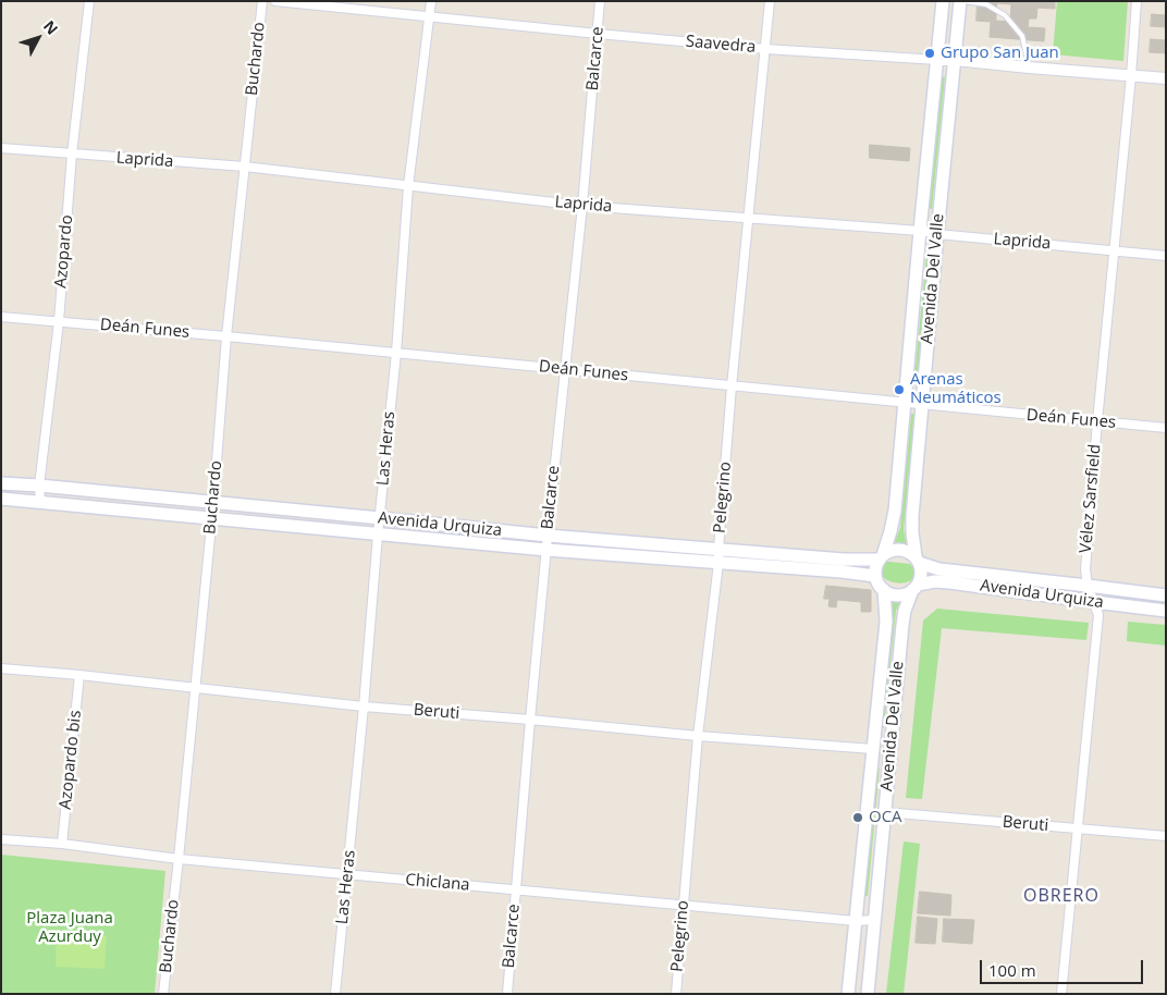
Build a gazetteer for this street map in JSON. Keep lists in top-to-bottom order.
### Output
{
  "streets": {
    "main road": ["Avenida Del Valle", "Avenida Urquiza"],
    "street": [
      "Saavedra",
      "Buchardo",
      "Balcarce",
      "Laprida",
      "Azopardo",
      "Deán Funes",
      "Las Heras",
      "Pelegrino",
      "Vélez Sarsfield",
      "Beruti",
      "Azopardo bis",
      "Chiclana"
    ]
  },
  "crossings": [
    ["Saavedra", "Balcarce"],
    ["Saavedra", "Avenida Del Valle"],
    ["Saavedra", "Las Heras"],
    ["Saavedra", "Pelegrino"],
    ["Saavedra", "Vélez Sarsfield"],
    ["Buchardo", "Laprida"],
    ["Buchardo", "Deán Funes"],
    ["Buchardo", "Avenida Urquiza"],
    ["Buchardo", "Beruti"],
    ["Buchardo", "Chiclana"],
    ["Balcarce", "Laprida"],
    ["Balcarce", "Deán Funes"],
    ["Balcarce", "Avenida Urquiza"],
    ["Balcarce", "Beruti"],
    ["Balcarce", "Chiclana"],
    ["Laprida", "Azopardo"],
    ["Laprida", "Avenida Del Valle"],
    ["Laprida", "Las Heras"],
    ["Laprida", "Pelegrino"],
    ["Laprida", "Vélez Sarsfield"],
    ["Azopardo", "Deán Funes"],
    ["Azopardo", "Avenida Urquiza"],
    ["Avenida Del Valle", "Deán Funes"],
    ["Avenida Del Valle", "Avenida Urquiza"],
    ["Avenida Del Valle", "Beruti"],
    ["Avenida Del Valle", "Chiclana"],
    ["Deán Funes", "Las Heras"],
    ["Deán Funes", "Pelegrino"],
    ["Deán Funes", "Vélez Sarsfield"],
    ["Las Heras", "Avenida Urquiza"],
    ["Las Heras", "Beruti"],
    ["Las Heras", "Chiclana"],
    ["Pelegrino", "Avenida Urquiza"],
    ["Pelegrino", "Beruti"],
    ["Pelegrino", "Chiclana"],
    ["Vélez Sarsfield", "Avenida Urquiza"],
    ["Vélez Sarsfield", "Beruti"],
    ["Beruti", "Azopardo bis"],
    ["Azopardo bis", "Chiclana"]
  ],
  "districts": ["OBRERO"],
  "parks": ["Plaza Juana Azurduy"],
  "places": ["Grupo San Juan", "Arenas Neumáticos", "OCA"],
  "scale_bar": "100 m",
  "north": "top right"
}
